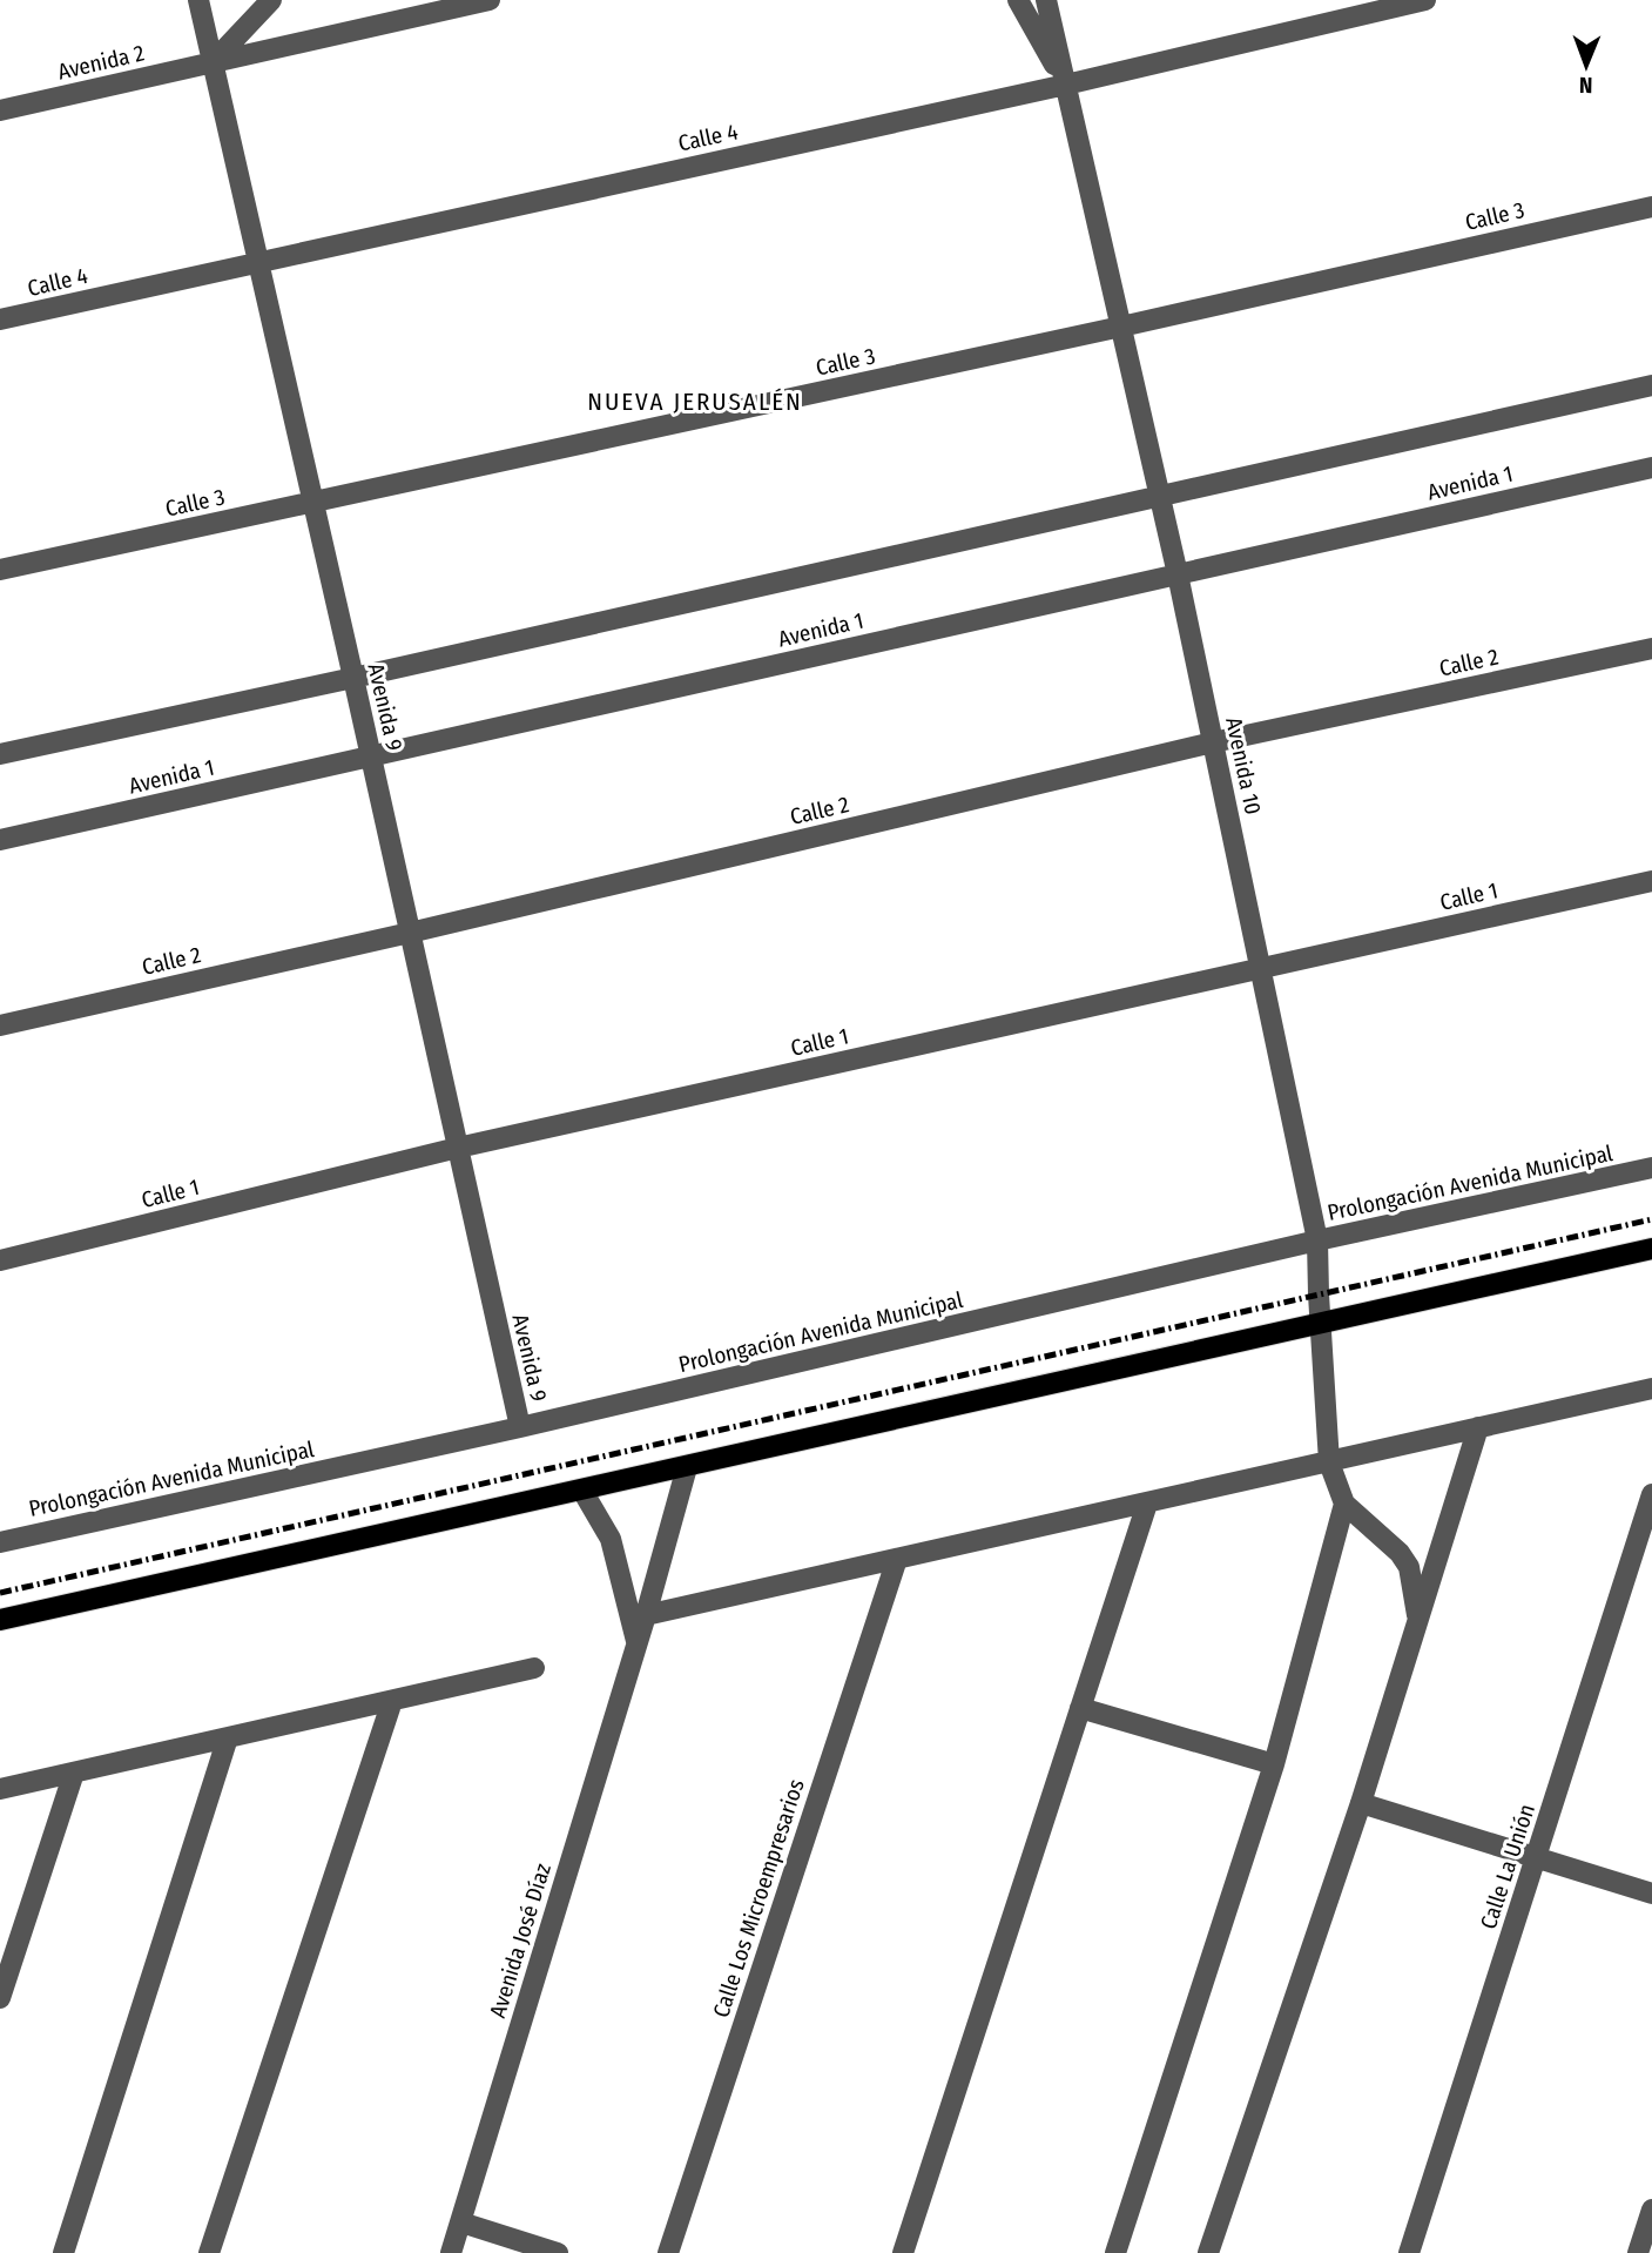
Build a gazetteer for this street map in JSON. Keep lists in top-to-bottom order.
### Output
{
  "streets": {
    "street": [
      "Avenida 2",
      "Calle 4",
      "Calle 3",
      "Avenida 1",
      "Calle 2",
      "Avenida 9",
      "Avenida 10",
      "Calle 1",
      "Prolongación Avenida Municipal",
      "Calle La Unión",
      "Calle Los Microempresarios",
      "Avenida José Díaz"
    ]
  },
  "crossings": [
    ["Avenida 2", "Avenida 9"],
    ["Calle 4", "Avenida 9"],
    ["Calle 4", "Avenida 10"],
    ["Calle 3", "Avenida 9"],
    ["Calle 3", "Avenida 10"],
    ["Avenida 1", "Avenida 9"],
    ["Avenida 1", "Avenida 10"],
    ["Calle 2", "Avenida 9"],
    ["Calle 2", "Avenida 10"],
    ["Avenida 9", "Calle 1"],
    ["Avenida 9", "Prolongación Avenida Municipal"],
    ["Avenida 10", "Calle 1"],
    ["Avenida 10", "Prolongación Avenida Municipal"]
  ],
  "districts": ["NUEVA JERUSALÉN"],
  "north": "bottom"
}
